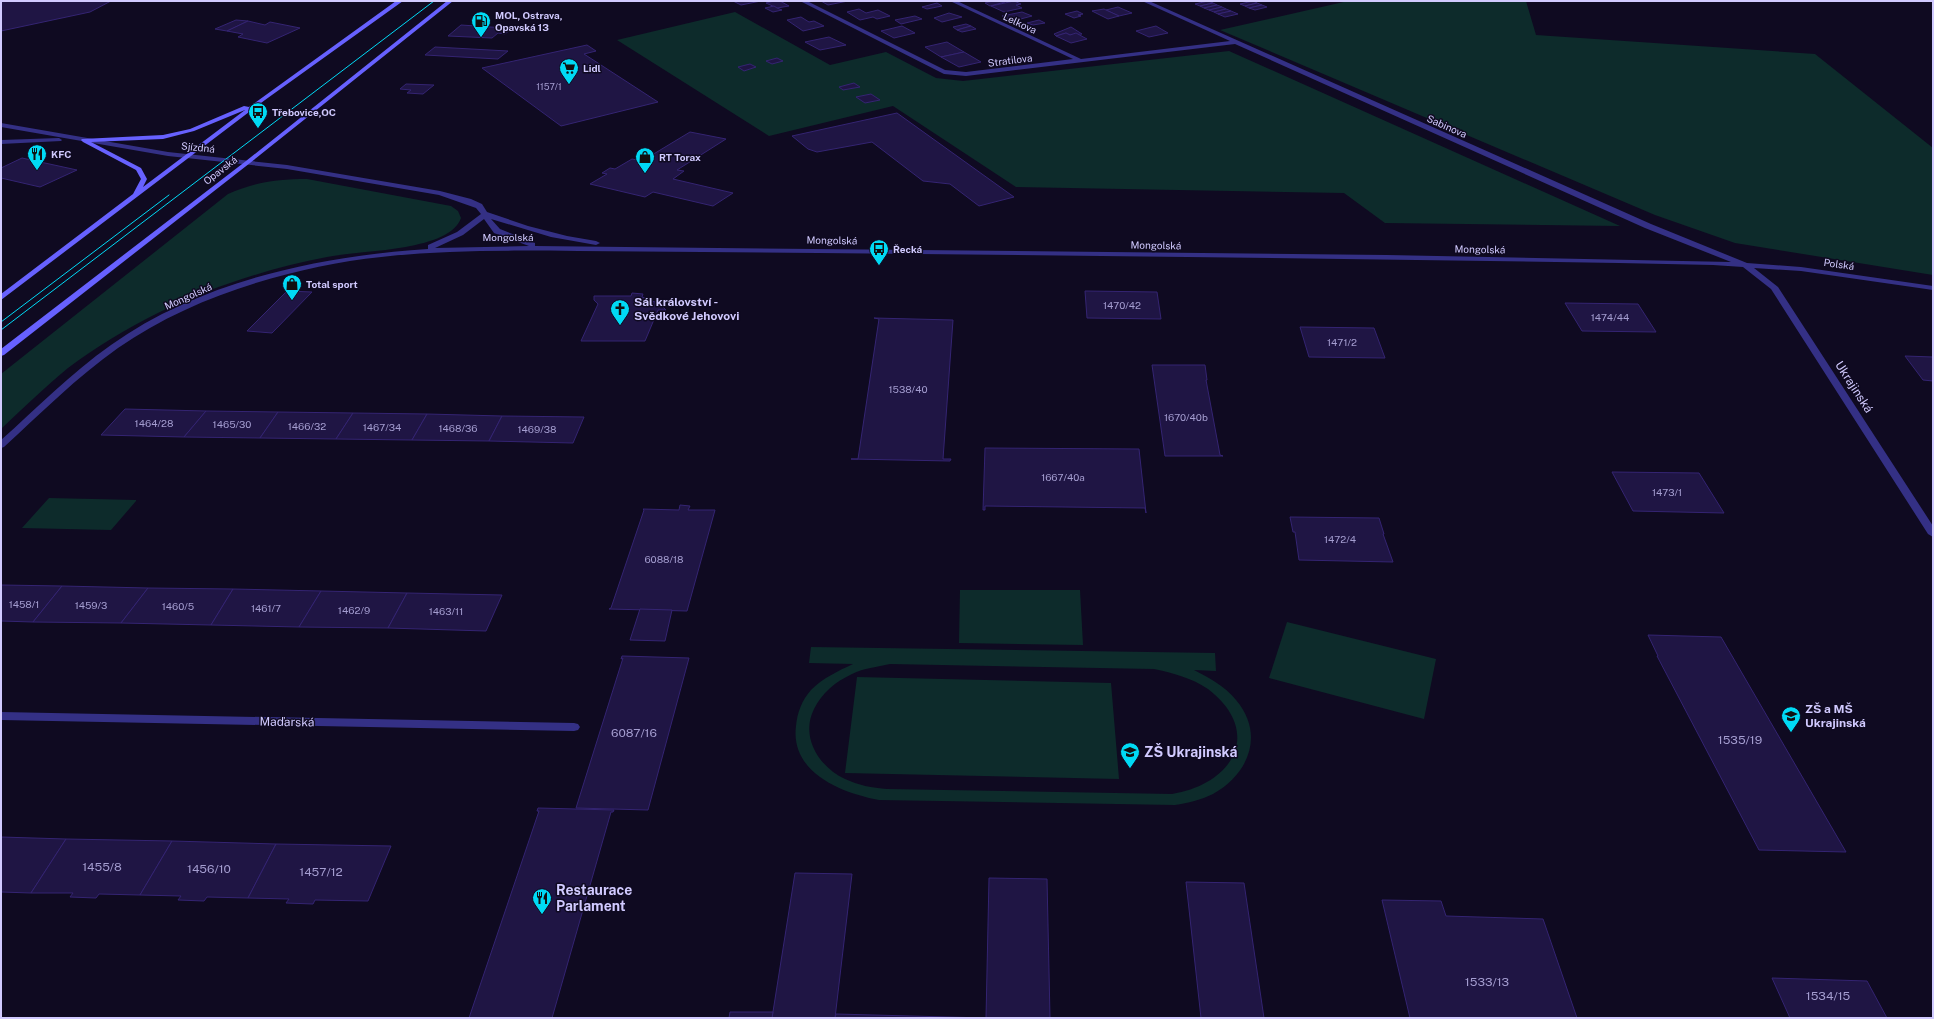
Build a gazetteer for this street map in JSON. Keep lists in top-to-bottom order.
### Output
{
  "streets": {
    "main road": ["Opavská"],
    "street": [
      "Lelkova",
      "Stratilova",
      "Sabinova",
      "Sjízdná",
      "Mongolská",
      "Polská",
      "Ukrajinská",
      "Maďarská"
    ]
  },
  "crossings": [
    ["Lelkova", "Stratilova"],
    ["Stratilova", "Sabinova"],
    ["Sabinova", "Mongolská"],
    ["Sabinova", "Polská"],
    ["Sabinova", "Ukrajinská"],
    ["Sjízdná", "Opavská"],
    ["Mongolská", "Polská"],
    ["Mongolská", "Ukrajinská"],
    ["Polská", "Ukrajinská"]
  ],
  "places": {
    "fuel station": ["MOL, Ostrava, Opavská 13"],
    "supermarket": ["Lidl"],
    "bus stop": ["Třebovice,OC", "Řecká"],
    "restaurant": ["KFC", "Restaurace Parlament"],
    "shop": ["RT Torax", "Total sport"],
    "church": ["Sál království - Svědkové Jehovovi"],
    "school or university": ["ZŠ a MŠ Ukrajinská", "ZŠ Ukrajinská"]
  },
  "house_numbers": [
    "1157/1",
    "1470/42",
    "1474/44",
    "1471/2",
    "1538/40",
    "1670/40b",
    "1464/28",
    "1465/30",
    "1466/32",
    "1467/34",
    "1468/36",
    "1469/38",
    "1667/40a",
    "1473/1",
    "1472/4",
    "6088/18",
    "1458/1",
    "1459/3",
    "1460/5",
    "1461/7",
    "1462/9",
    "1463/11",
    "6087/16",
    "1535/19",
    "1455/8",
    "1456/10",
    "1457/12",
    "1533/13",
    "1534/15"
  ]
}
